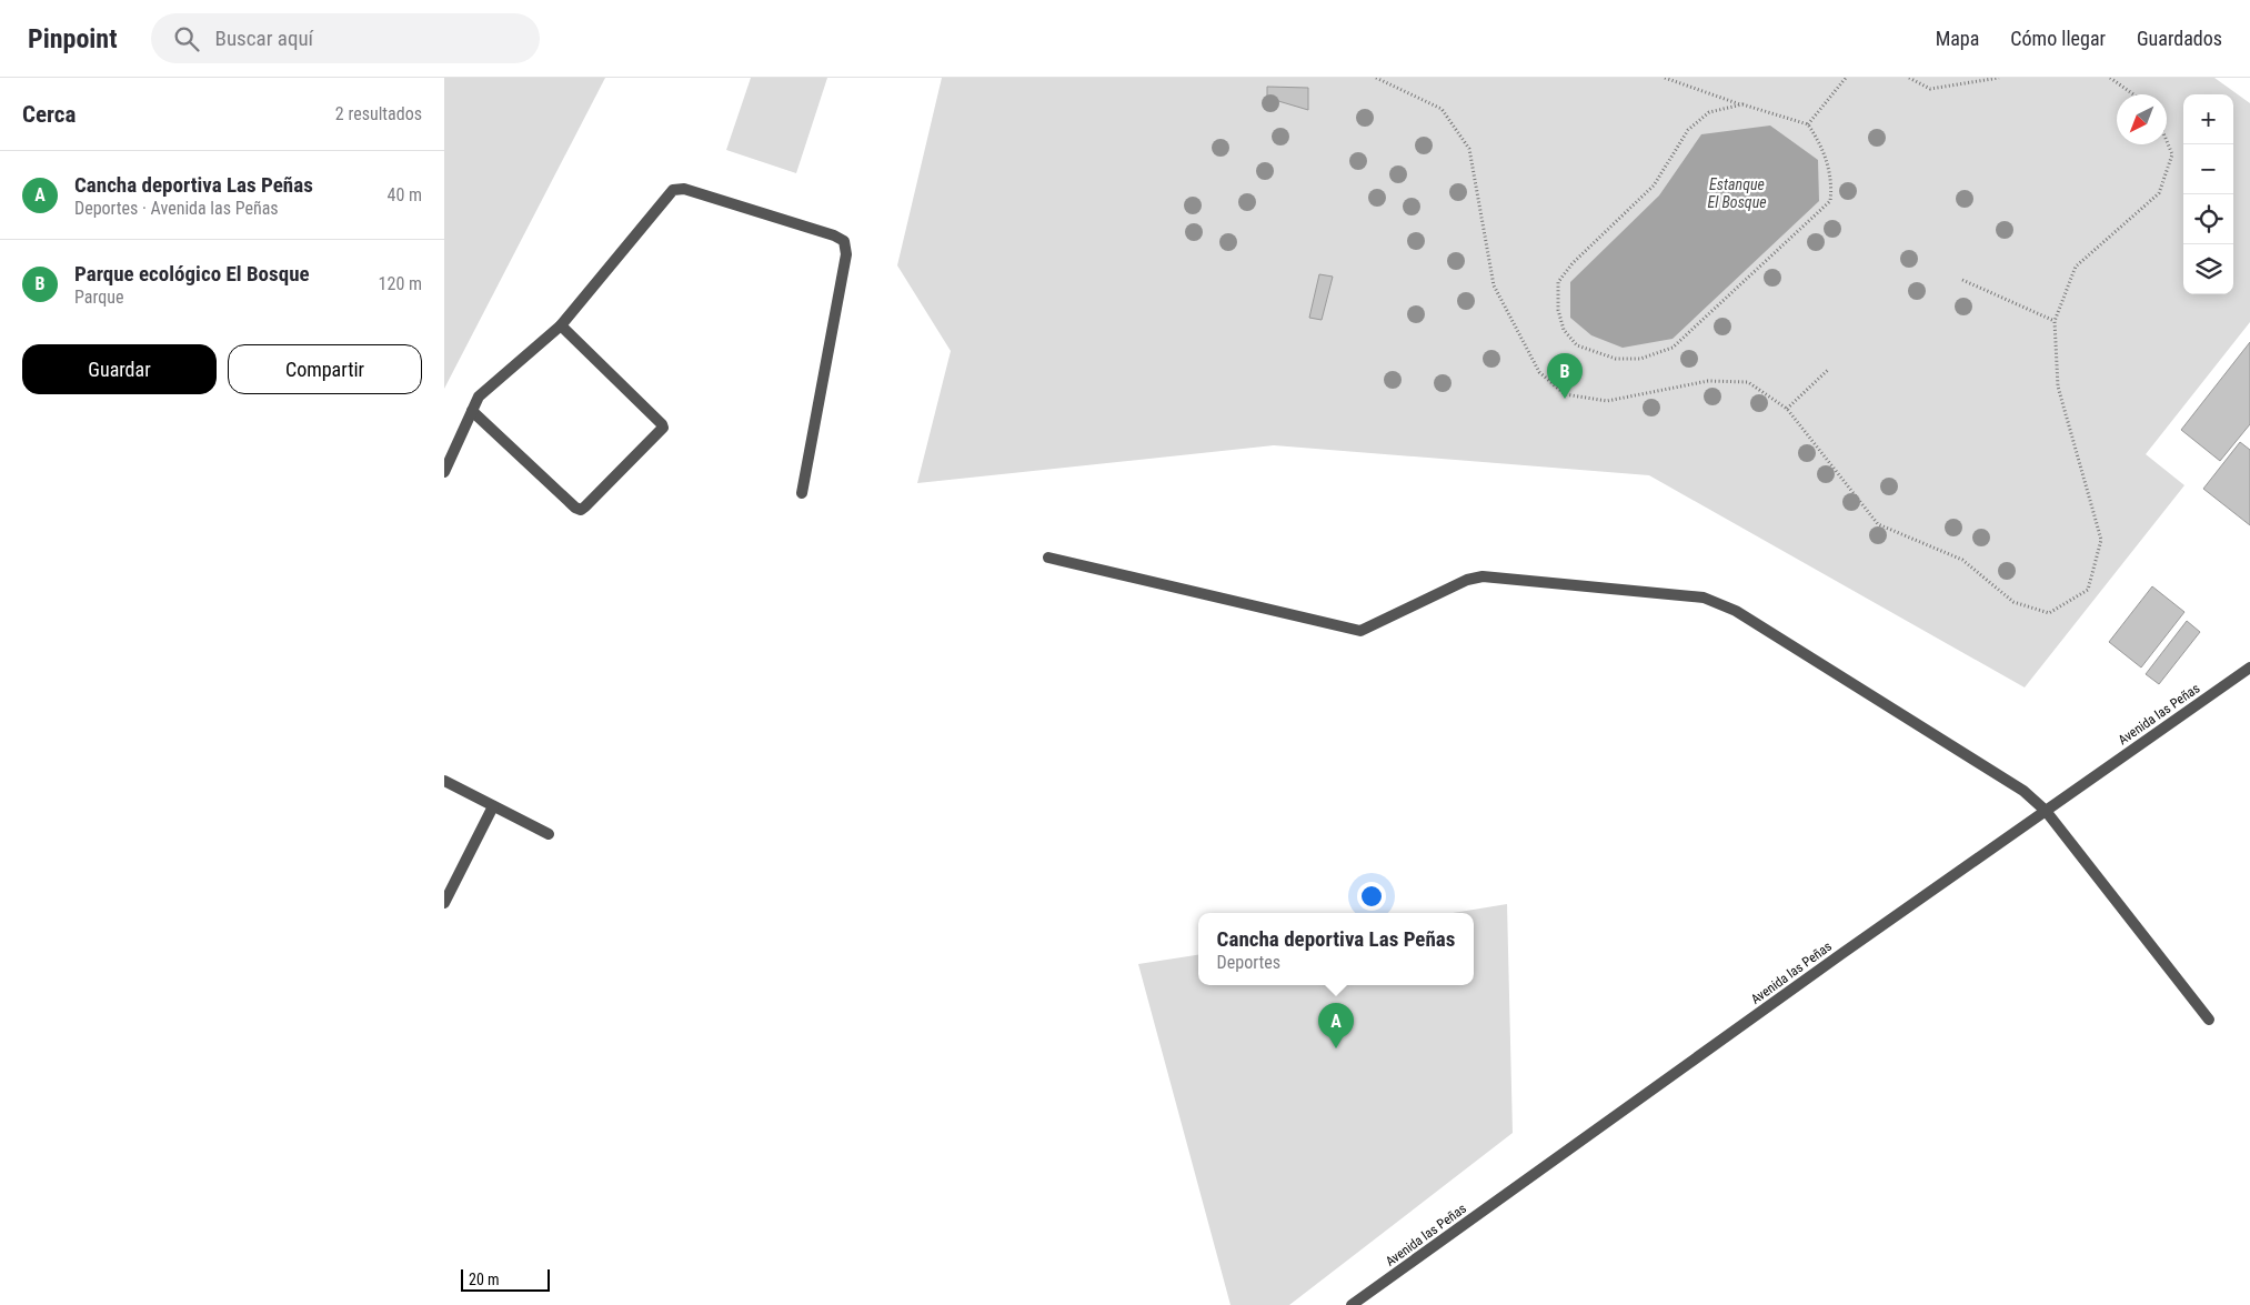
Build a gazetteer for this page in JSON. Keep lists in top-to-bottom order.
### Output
{
  "streets": {
    "street": ["Avenida las Peñas"]
  },
  "water": ["Estanque El Bosque"],
  "scale_bar": "20 m",
  "north": "bottom left",
  "page": {
    "header": "Pinpoint",
    "search": "Buscar aquí",
    "nav": ["Mapa", "Cómo llegar", "Guardados"],
    "heading": ["Cerca", "2 resultados"],
    "map_buttons": ["+", "−"],
    "list": [
      {
        "mark": "A",
        "name": "Cancha deportiva Las Peñas",
        "note": "Deportes · Avenida las Peñas",
        "value": "40 m"
      },
      {
        "mark": "B",
        "name": "Parque ecológico El Bosque",
        "note": "Parque",
        "value": "120 m"
      }
    ],
    "buttons": ["Guardar", "Compartir"],
    "pins": ["B", "A"],
    "popup": ["Cancha deportiva Las Peñas", "Deportes"],
    "scale": "20 m"
  }
}
